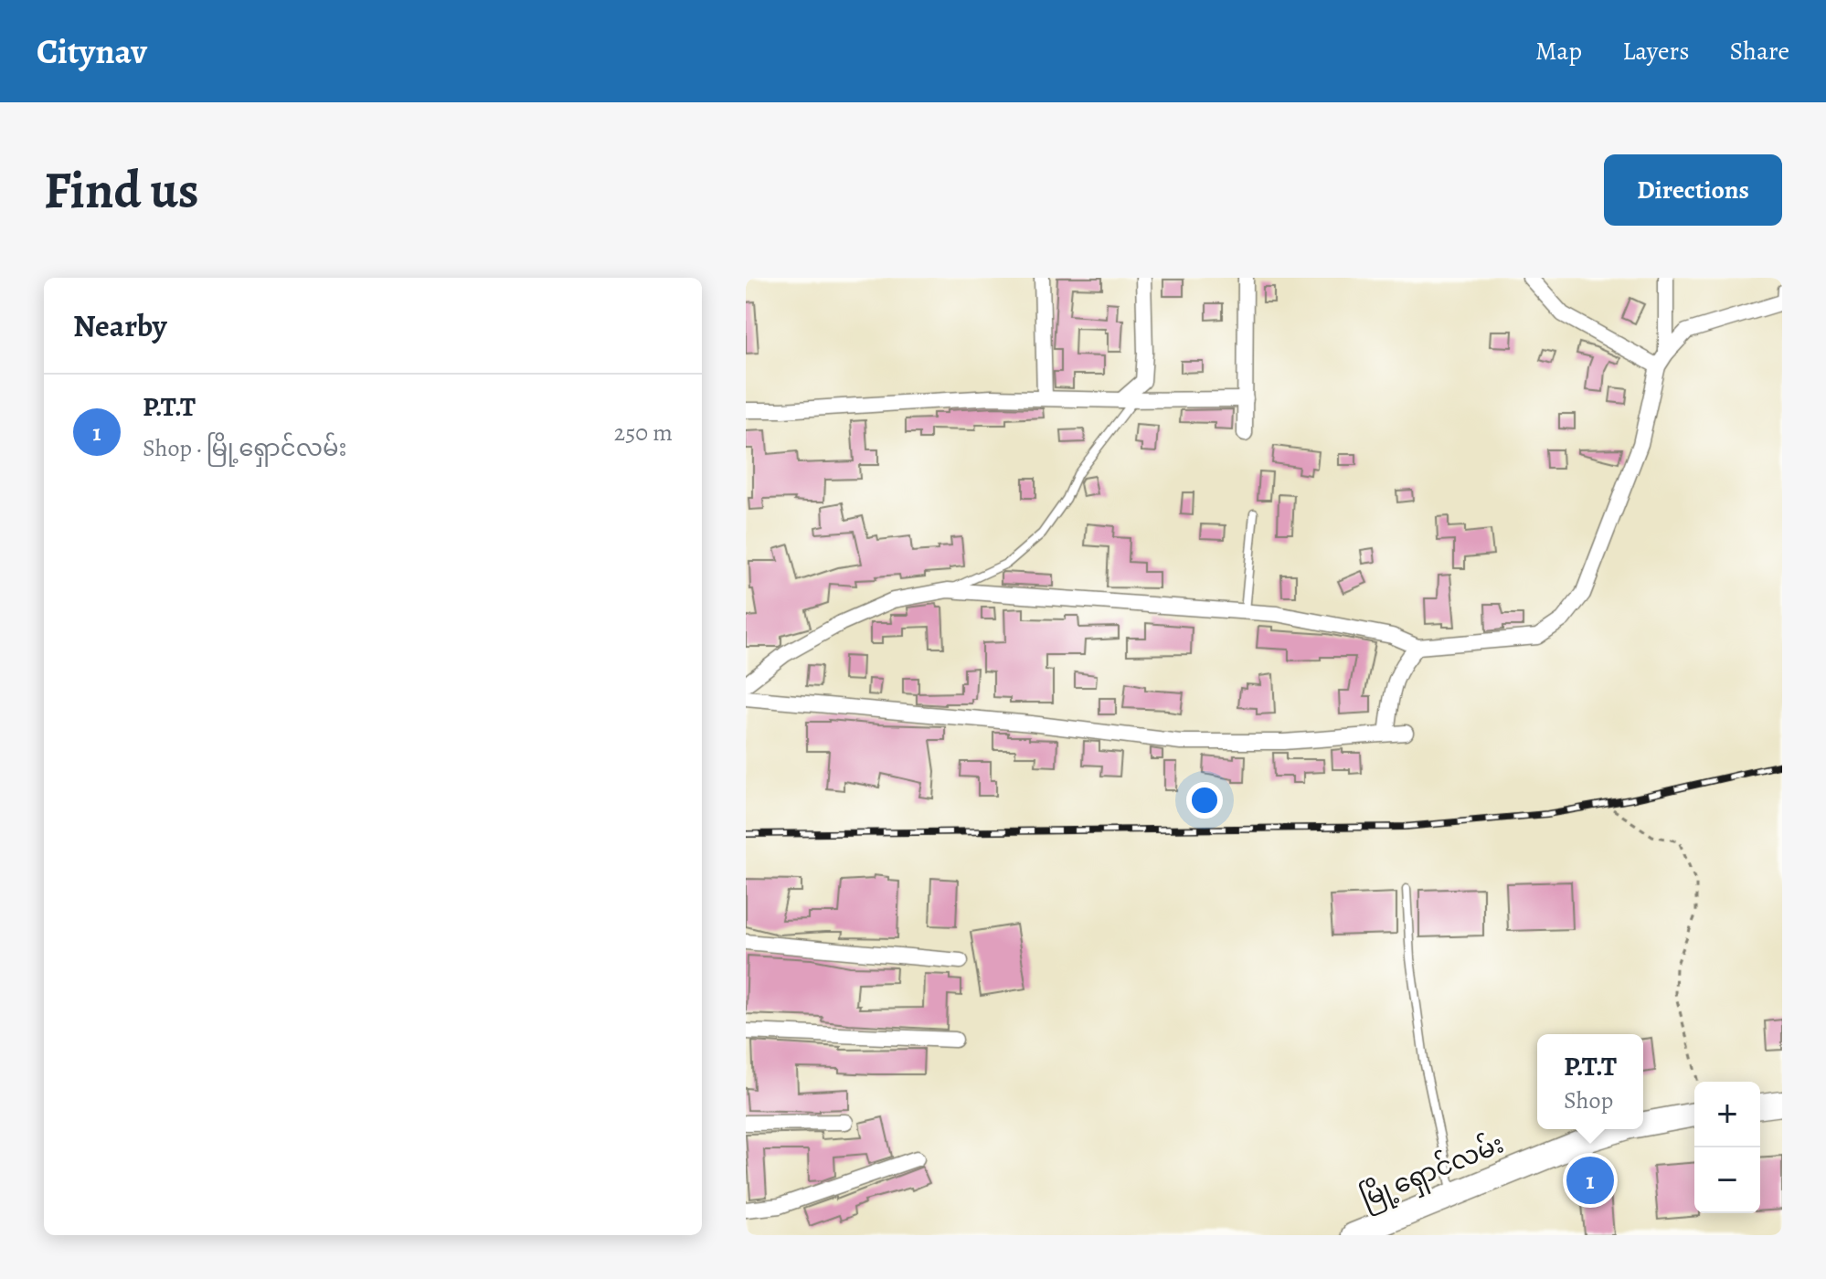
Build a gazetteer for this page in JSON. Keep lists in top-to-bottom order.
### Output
{
  "streets": {
    "highway": ["မြို့ရှောင်လမ်း"]
  },
  "page": {
    "header": "Citynav",
    "nav": ["Map", "Layers", "Share"],
    "buttons": "Directions",
    "title": "Find us",
    "heading": "Nearby",
    "list": [
      {
        "mark": "1",
        "name": "P.T.T",
        "note": "Shop · မြို့ရှောင်လမ်း",
        "value": "250 m"
      }
    ],
    "popup": ["P.T.T", "Shop"],
    "map_buttons": ["+", "−"],
    "pins": "1"
  }
}
